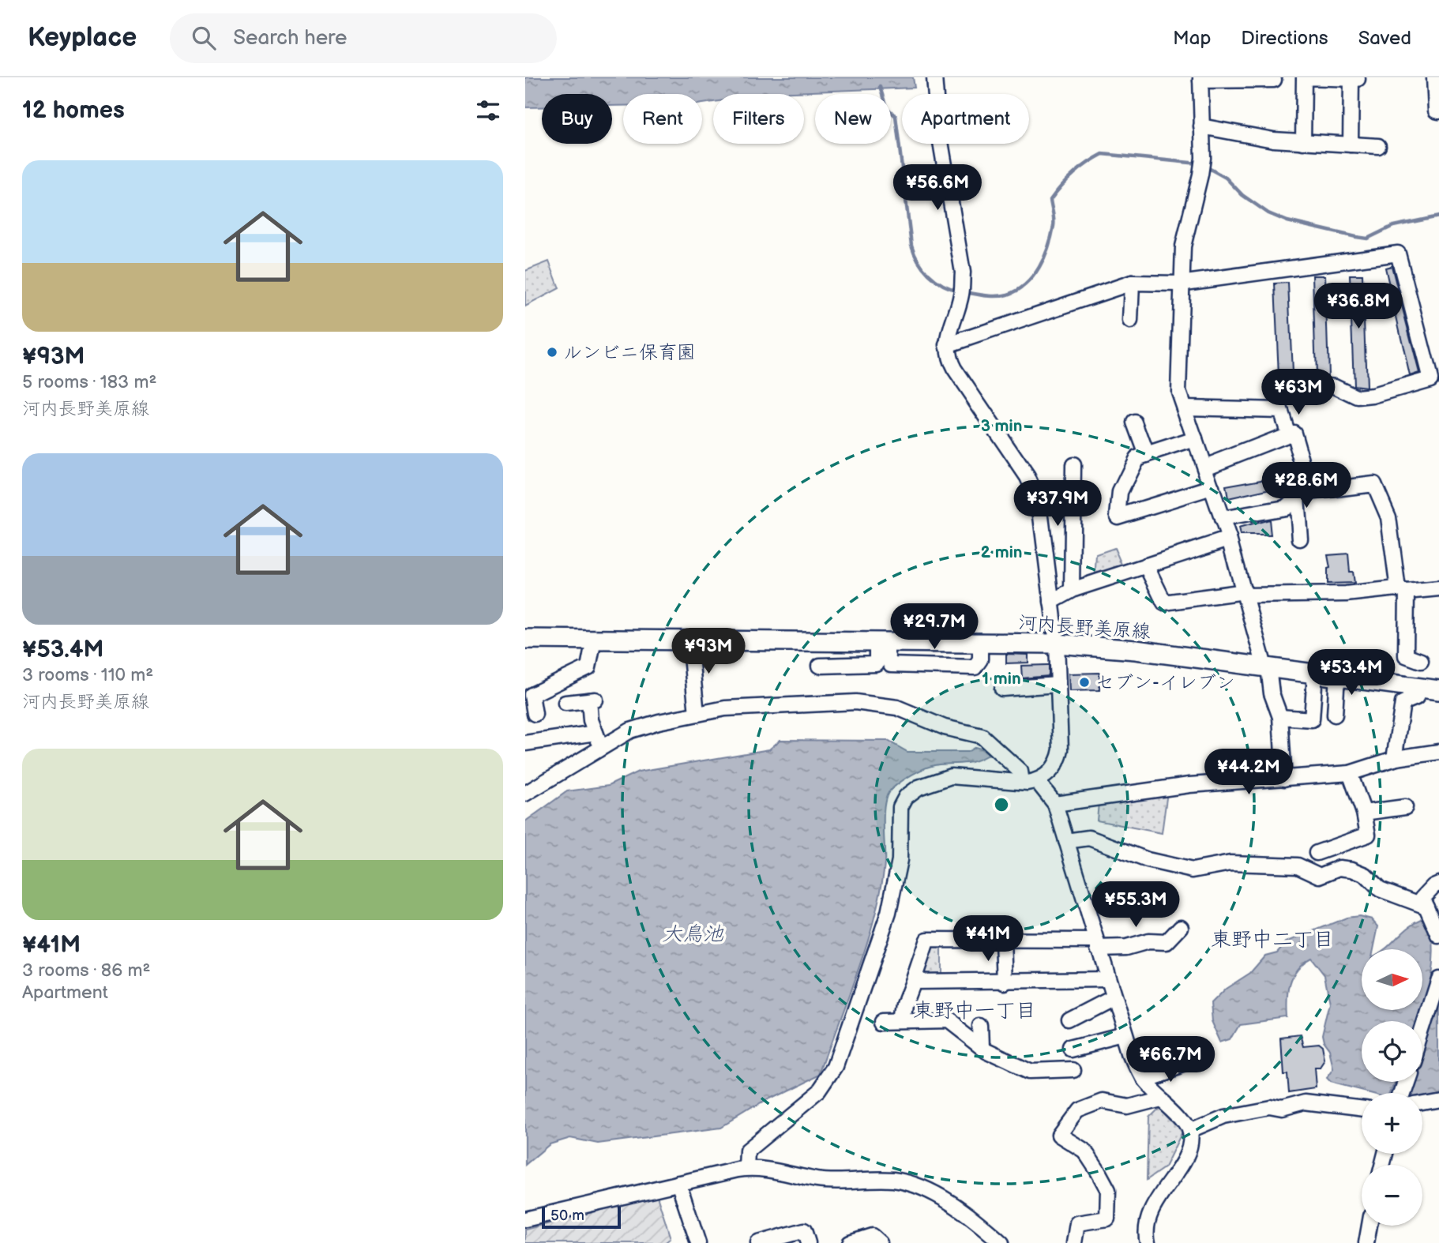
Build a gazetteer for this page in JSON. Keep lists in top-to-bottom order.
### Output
{
  "streets": {
    "main road": ["河内長野美原線"]
  },
  "districts": ["東野中二丁目", "東野中一丁目"],
  "water": ["大鳥池"],
  "places": ["ルンビニ保育園", "セブン-イレブン"],
  "scale_bar": "50 m",
  "north": "right",
  "page": {
    "header": "Keyplace",
    "search": "Search here",
    "nav": ["Map", "Directions", "Saved"],
    "heading": "12 homes",
    "chip": [
      "Buy",
      "Rent",
      "Filters",
      "New",
      "Apartment"
    ],
    "list": [
      {
        "name": "¥93M",
        "note": "5 rooms · 183 m² · 河内長野美原線"
      },
      {
        "name": "¥53.4M",
        "note": "3 rooms · 110 m² · 河内長野美原線"
      },
      {
        "name": "¥41M",
        "note": "3 rooms · 86 m² · Apartment"
      }
    ],
    "price": [
      "¥56.6M",
      "¥36.8M",
      "¥63M",
      "¥28.6M",
      "¥37.9M",
      "¥29.7M",
      "¥93M",
      "¥53.4M",
      "¥44.2M",
      "¥55.3M",
      "¥41M",
      "¥66.7M"
    ],
    "map_buttons": ["+", "−"],
    "scale": "50 m"
  },
  "rings": ["3 min", "2 min", "1 min"]
}
